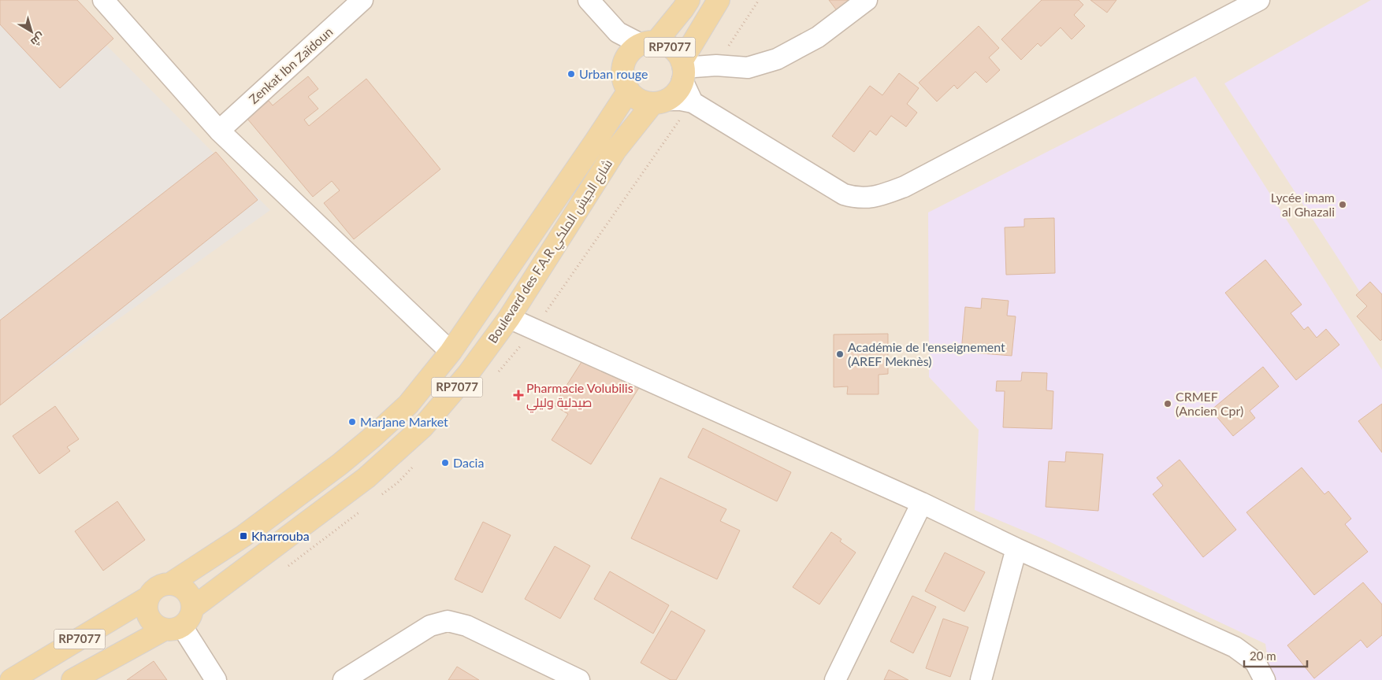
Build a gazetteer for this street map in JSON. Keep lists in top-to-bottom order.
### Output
{
  "streets": {
    "main road": ["RP7077", "Boulevard des F.A.R شارع الجيش الملكي"],
    "street": ["Zenkat Ibn Zaïdoun"]
  },
  "crossings": [
    ["RP7077", "Boulevard des F.A.R شارع الجيش الملكي"]
  ],
  "places": {
    "other": [
      "Urban rouge",
      "Lycée imam al Ghazali",
      "Académie de l'enseignement (AREF Meknès)",
      "CRMEF (Ancien Cpr)",
      "Marjane Market",
      "Dacia"
    ],
    "health": ["Pharmacie Volubilis صيدلية وليلي"],
    "transit": ["Kharrouba"]
  },
  "scale_bar": "20 m",
  "north": "bottom right"
}
